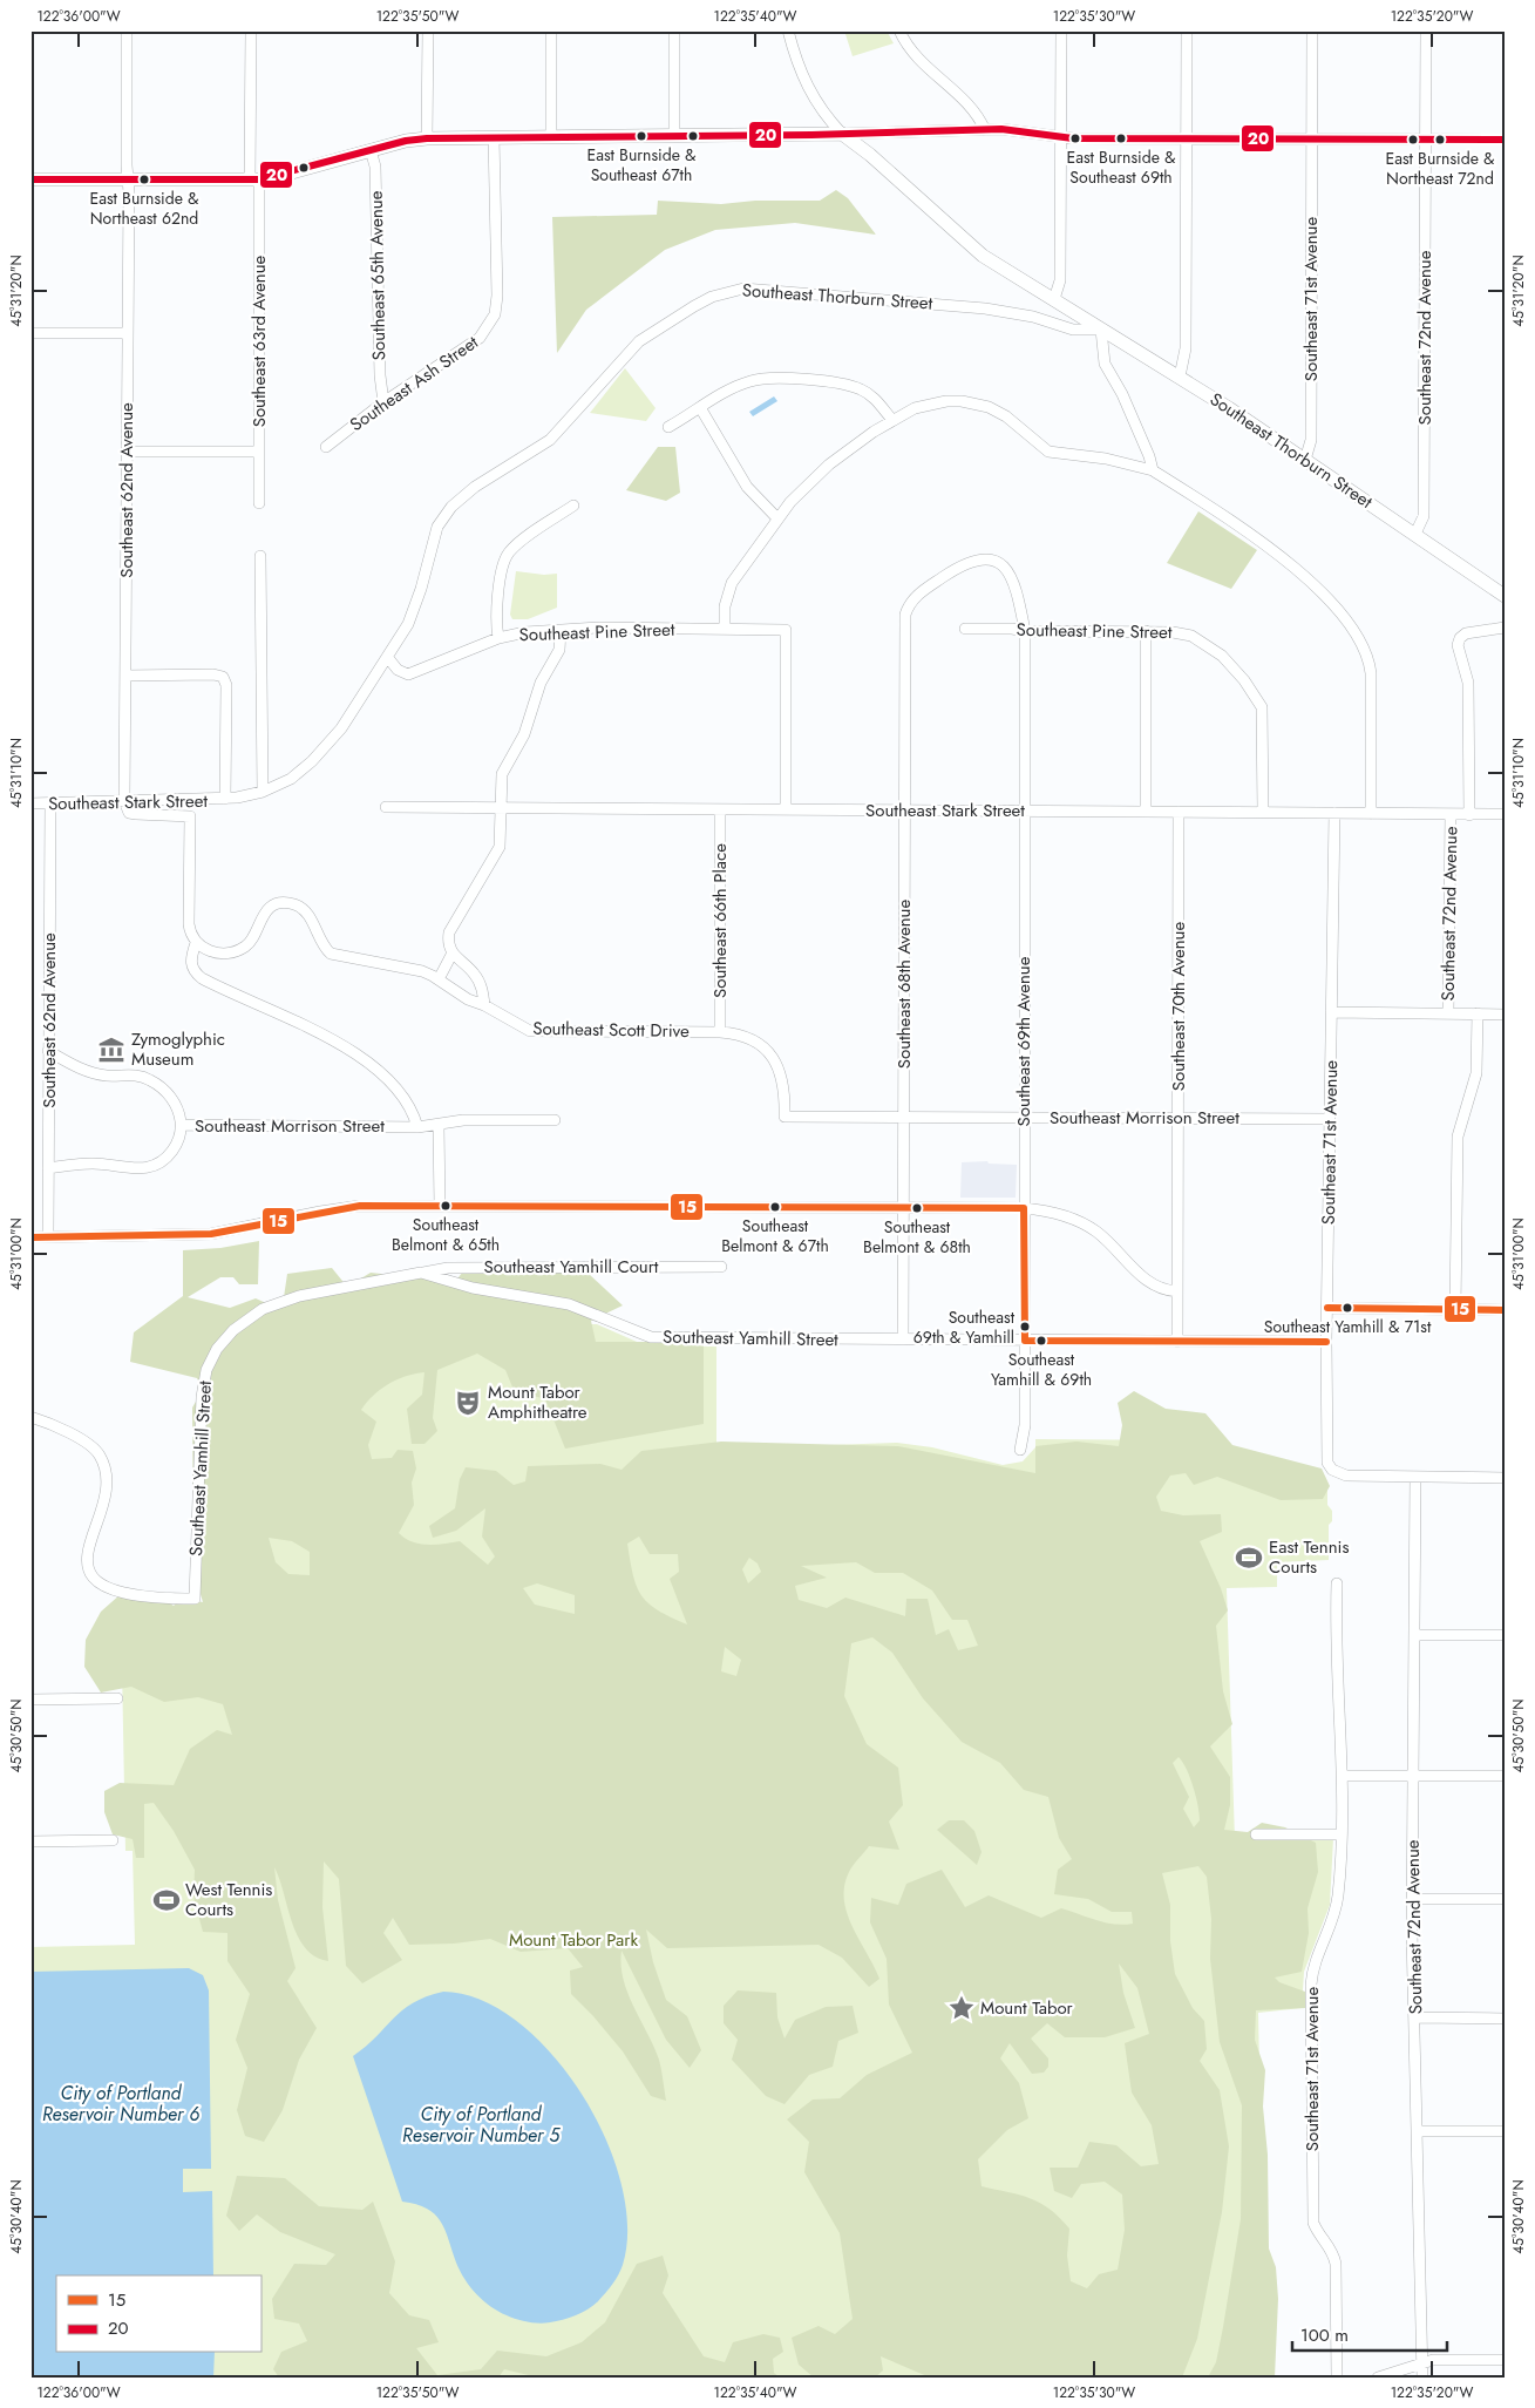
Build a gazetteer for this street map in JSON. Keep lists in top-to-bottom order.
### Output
{
  "streets": {
    "main road": ["Southeast Thorburn Street"],
    "street": [
      "Southeast 65th Avenue",
      "Southeast 71st Avenue",
      "Southeast 72nd Avenue",
      "Southeast 63rd Avenue",
      "Southeast Ash Street",
      "Southeast 62nd Avenue",
      "Southeast Pine Street",
      "Southeast Stark Street",
      "Southeast 66th Place",
      "Southeast 68th Avenue",
      "Southeast 70th Avenue",
      "Southeast Scott Drive",
      "Southeast 69th Avenue",
      "Southeast Morrison Street",
      "Southeast Yamhill Court",
      "Southeast Yamhill Street"
    ]
  },
  "crossings": [
    ["Southeast 65th Avenue", "Southeast Ash Street"],
    ["Southeast Thorburn Street", "Southeast 71st Avenue"],
    ["Southeast Thorburn Street", "Southeast 72nd Avenue"],
    ["Southeast Thorburn Street", "Southeast Pine Street"],
    ["Southeast Thorburn Street", "Southeast Stark Street"],
    ["Southeast 71st Avenue", "Southeast 72nd Avenue"],
    ["Southeast 71st Avenue", "Southeast Stark Street"],
    ["Southeast 71st Avenue", "Southeast Morrison Street"],
    ["Southeast 71st Avenue", "Southeast Yamhill Street"],
    ["Southeast 72nd Avenue", "Southeast Stark Street"],
    ["Southeast 62nd Avenue", "Southeast Stark Street"],
    ["Southeast 62nd Avenue", "Southeast Morrison Street"],
    ["Southeast Pine Street", "Southeast Stark Street"],
    ["Southeast Pine Street", "Southeast 68th Avenue"],
    ["Southeast Pine Street", "Southeast 69th Avenue"],
    ["Southeast Stark Street", "Southeast 66th Place"],
    ["Southeast Stark Street", "Southeast 68th Avenue"],
    ["Southeast Stark Street", "Southeast 70th Avenue"],
    ["Southeast Stark Street", "Southeast 69th Avenue"],
    ["Southeast 66th Place", "Southeast Scott Drive"],
    ["Southeast 68th Avenue", "Southeast 69th Avenue"],
    ["Southeast 68th Avenue", "Southeast Morrison Street"],
    ["Southeast 68th Avenue", "Southeast Yamhill Street"],
    ["Southeast 70th Avenue", "Southeast Morrison Street"],
    ["Southeast 70th Avenue", "Southeast Yamhill Street"],
    ["Southeast Scott Drive", "Southeast Morrison Street"],
    ["Southeast 69th Avenue", "Southeast Morrison Street"],
    ["Southeast 69th Avenue", "Southeast Yamhill Street"],
    ["Southeast Yamhill Court", "Southeast Yamhill Street"]
  ],
  "water": ["City of Portland Reservoir Number 6", "City of Portland Reservoir Number 5"],
  "parks": ["Mount Tabor Park"],
  "places": {
    "other": [
      "East Burnside & Southeast 67th",
      "East Burnside & Southeast 69th",
      "East Burnside & Northeast 72nd",
      "East Burnside & Northeast 62nd",
      "Southeast Belmont & 65th",
      "Southeast Belmont & 67th",
      "Southeast Belmont & 68th",
      "Southeast Yamhill & 71st",
      "Southeast 69th & Yamhill",
      "Southeast Yamhill & 69th"
    ],
    "museum": ["Zymoglyphic Museum"],
    "theatre": ["Mount Tabor Amphitheatre"],
    "sports": ["East Tennis Courts", "West Tennis Courts"],
    "place": ["Mount Tabor"]
  },
  "lines": ["transit line 20", "transit line 15"],
  "legend": ["15", "20"],
  "scale_bar": "100 m",
  "coordinates": [
    "122°36'00\"W",
    "122°35'50\"W",
    "122°35'40\"W",
    "122°35'30\"W",
    "122°35'20\"W",
    "45°31'20\"N",
    "45°31'10\"N",
    "45°31'00\"N",
    "45°30'50\"N",
    "45°30'40\"N"
  ]
}
